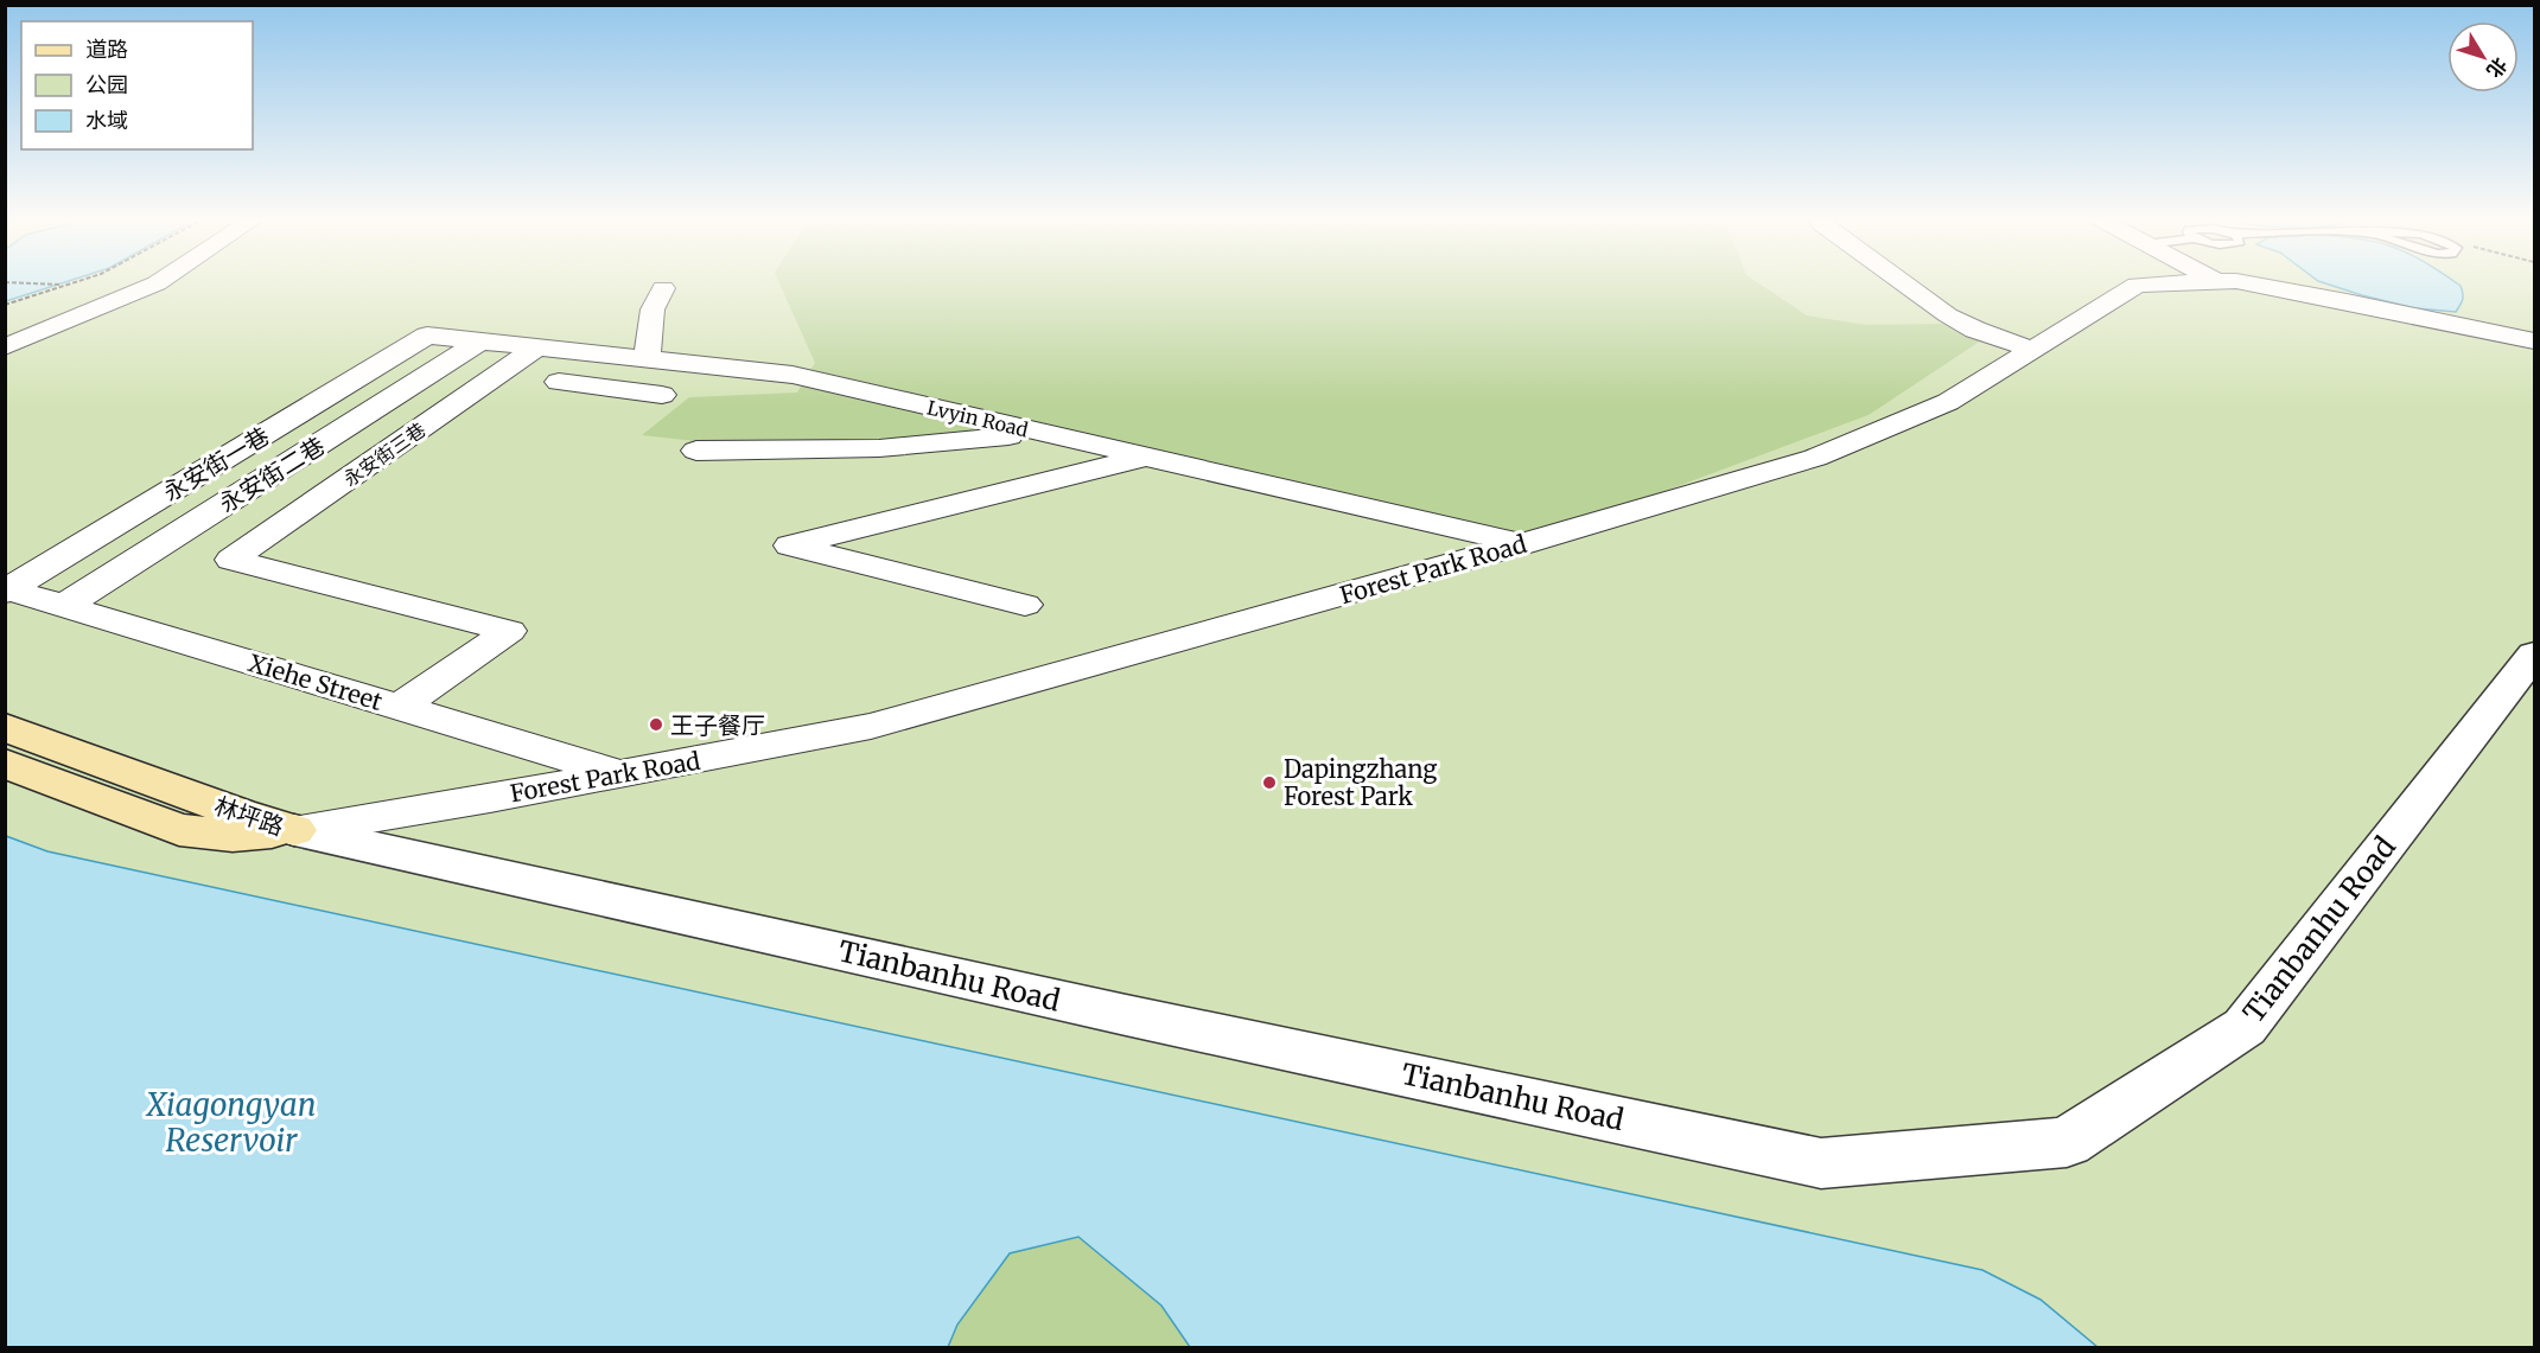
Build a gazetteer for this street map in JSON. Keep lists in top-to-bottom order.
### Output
{
  "streets": {
    "main road": ["林坪路"],
    "street": [
      "Lvyin Road",
      "永安街三巷",
      "永安街一巷",
      "永安街二巷",
      "Forest Park Road",
      "Xiehe Street",
      "Tianbanhu Road"
    ]
  },
  "crossings": [
    ["Lvyin Road", "永安街三巷"],
    ["Lvyin Road", "永安街一巷"],
    ["Lvyin Road", "永安街二巷"],
    ["Lvyin Road", "Forest Park Road"],
    ["永安街三巷", "Xiehe Street"],
    ["永安街一巷", "Xiehe Street"],
    ["永安街二巷", "Xiehe Street"],
    ["Forest Park Road", "Xiehe Street"],
    ["Forest Park Road", "林坪路"],
    ["Forest Park Road", "Tianbanhu Road"],
    ["林坪路", "Tianbanhu Road"]
  ],
  "water": ["Xiagongyan Reservoir"],
  "places": ["王子餐厅", "Dapingzhang Forest Park"],
  "legend": ["道路", "公园", "水域"],
  "north": "bottom right"
}
